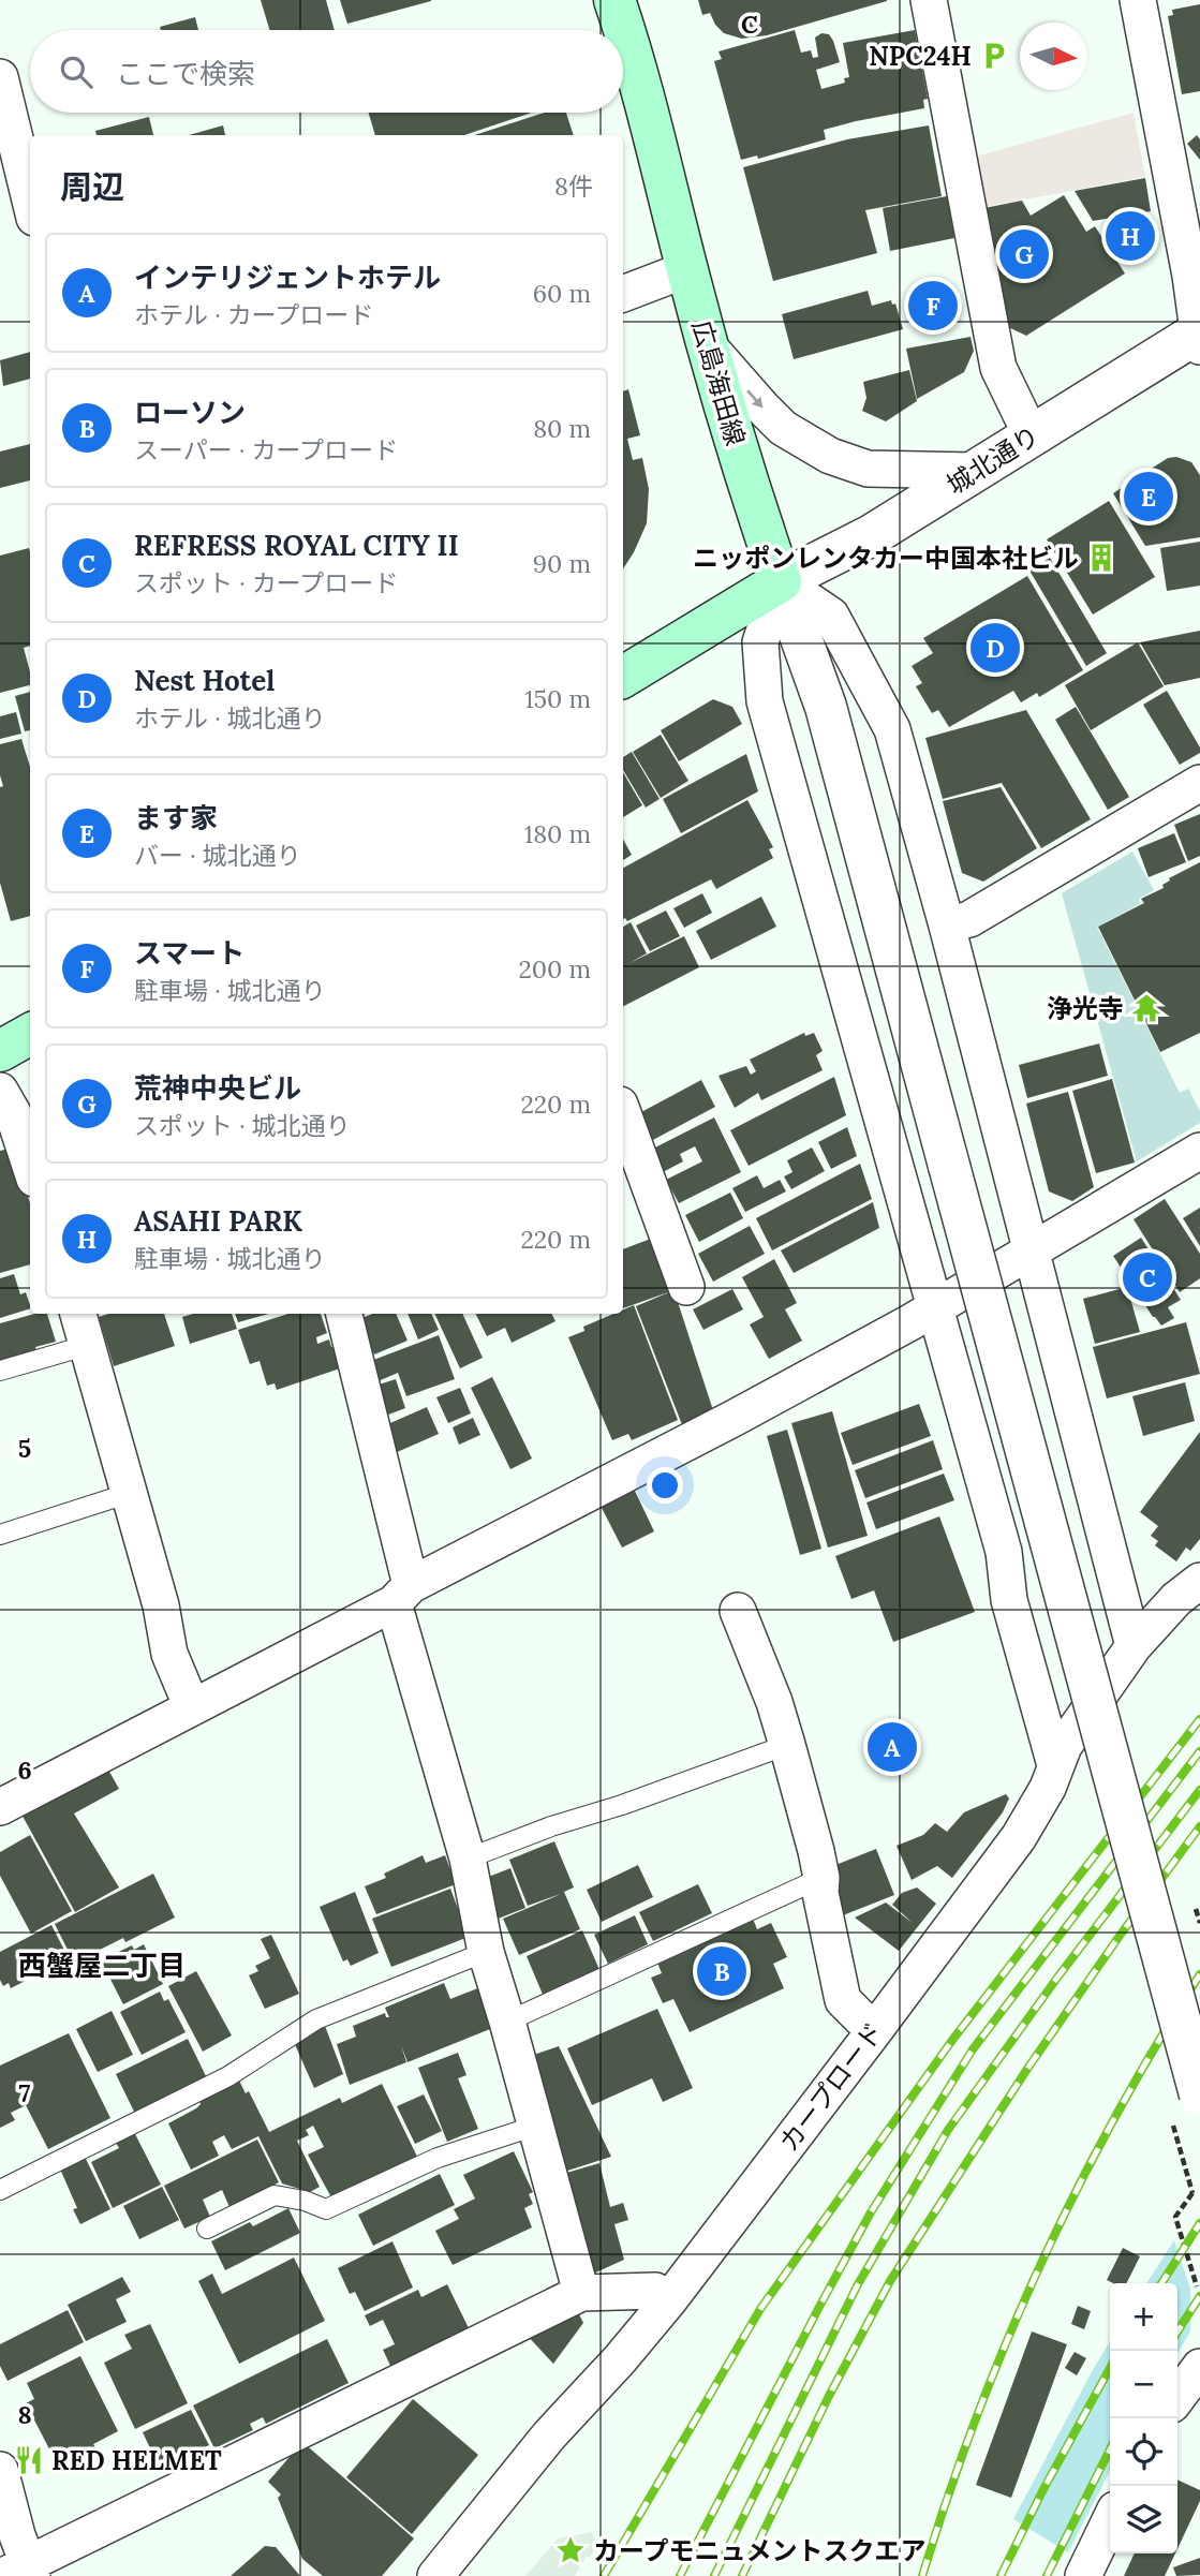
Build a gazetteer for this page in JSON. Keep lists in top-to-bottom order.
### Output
{
  "streets": {
    "main road": ["広島海田線"],
    "street": ["城北通り", "カープロード"]
  },
  "crossings": [
    ["広島海田線", "城北通り"]
  ],
  "districts": ["西蟹屋二丁目"],
  "places": {
    "parking": ["NPC24H"],
    "building": ["ニッポンレンタカー中国本社ビル"],
    "temple": ["浄光寺"],
    "restaurant": ["RED HELMET"],
    "place": ["カープモニュメントスクエア"]
  },
  "north": "right",
  "page": {
    "search": "ここで検索",
    "heading": ["周辺", "8件"],
    "pins": [
      "H",
      "G",
      "F",
      "E",
      "D",
      "C",
      "A",
      "B"
    ],
    "list": [
      {
        "mark": "A",
        "name": "インテリジェントホテル",
        "note": "ホテル · カープロード",
        "value": "60 m"
      },
      {
        "mark": "B",
        "name": "ローソン",
        "note": "スーパー · カープロード",
        "value": "80 m"
      },
      {
        "mark": "C",
        "name": "REFRESS ROYAL CITY II",
        "note": "スポット · カープロード",
        "value": "90 m"
      },
      {
        "mark": "D",
        "name": "Nest Hotel",
        "note": "ホテル · 城北通り",
        "value": "150 m"
      },
      {
        "mark": "E",
        "name": "ます家",
        "note": "バー · 城北通り",
        "value": "180 m"
      },
      {
        "mark": "F",
        "name": "スマート",
        "note": "駐車場 · 城北通り",
        "value": "200 m"
      },
      {
        "mark": "G",
        "name": "荒神中央ビル",
        "note": "スポット · 城北通り",
        "value": "220 m"
      },
      {
        "mark": "H",
        "name": "ASAHI PARK",
        "note": "駐車場 · 城北通り",
        "value": "220 m"
      }
    ],
    "map_buttons": ["+", "−"]
  },
  "grid": {
    "columns": ["C"],
    "rows": [
      "5",
      "6",
      "7",
      "8"
    ]
  }
}
